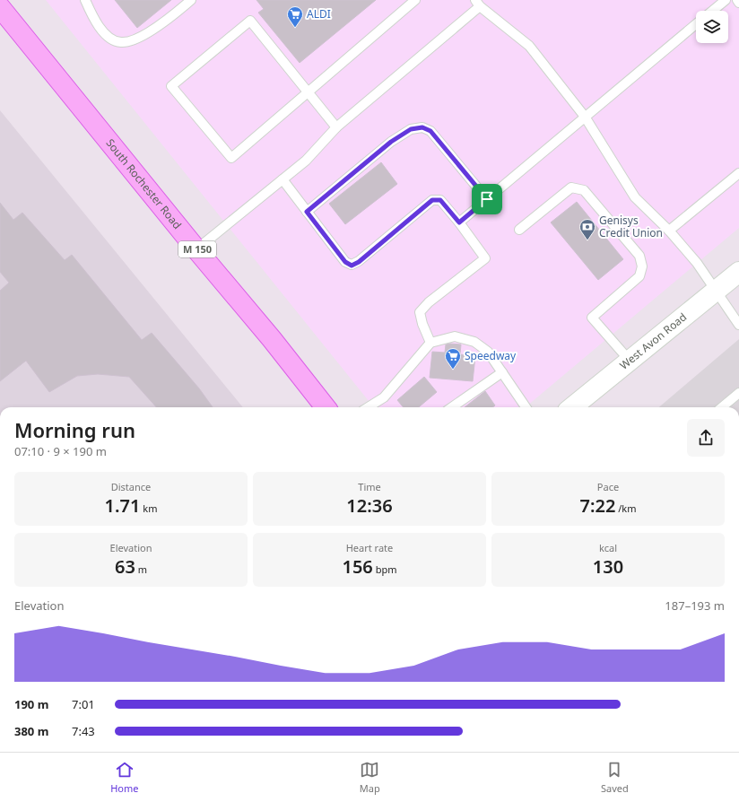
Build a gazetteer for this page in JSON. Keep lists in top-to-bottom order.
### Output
{
  "streets": {
    "main road": ["South Rochester Road", "M 150", "West Avon Road"]
  },
  "places": {
    "supermarket": ["ALDI", "Speedway"],
    "bank": ["Genisys Credit Union"]
  },
  "page": {
    "heading": ["Morning run", "07:10 · 9 × 190 m"],
    "stats": [
      ["Distance", "1.71 km"],
      ["Time", "12:36"],
      ["Pace", "7:22 /km"],
      ["Elevation", "63 m"],
      ["Heart rate", "156 bpm"],
      ["kcal", "130"]
    ],
    "chart": ["Elevation", "187–193 m"],
    "list": [
      {
        "name": "190 m",
        "note": "7:01"
      },
      {
        "name": "380 m",
        "note": "7:43"
      }
    ],
    "tabs": ["Home", "Map", "Saved"]
  }
}
